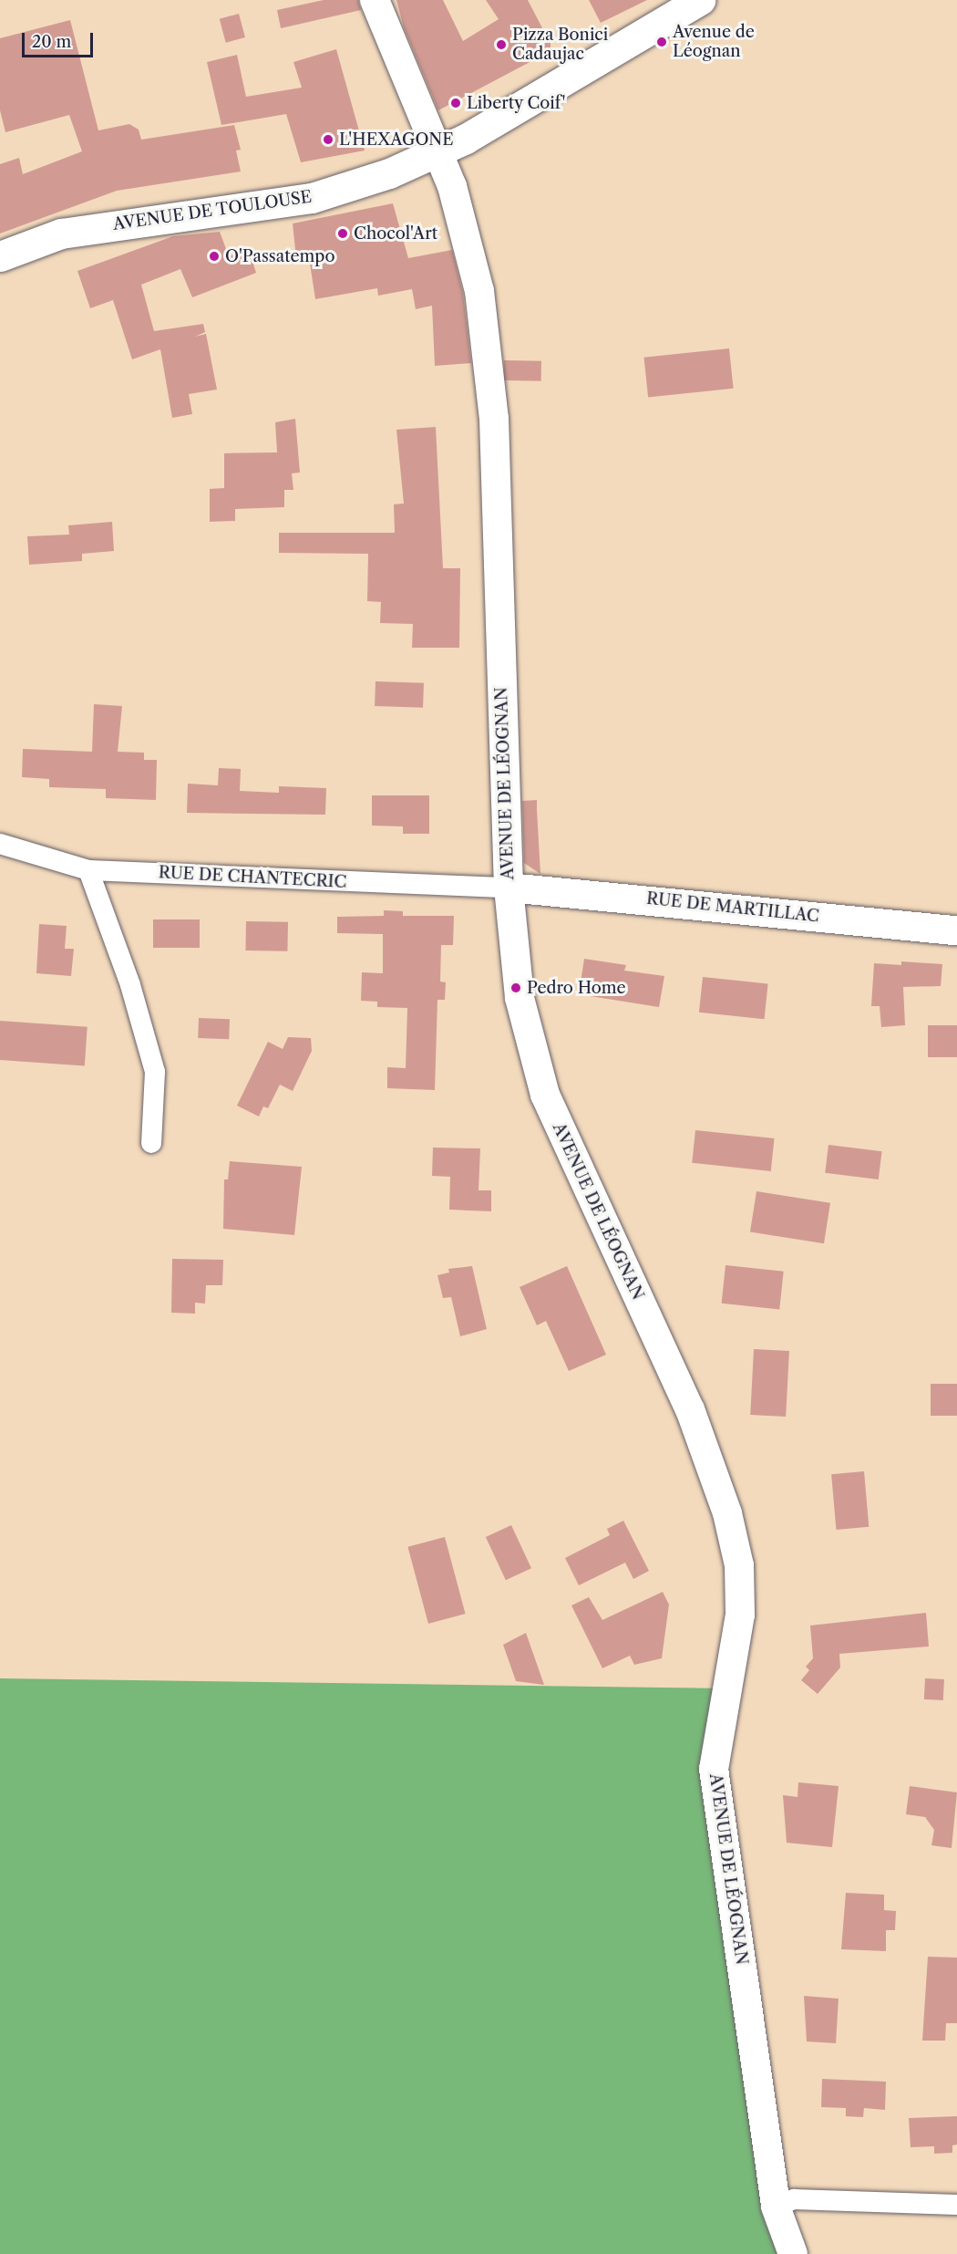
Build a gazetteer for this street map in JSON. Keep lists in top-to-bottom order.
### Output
{
  "streets": {
    "main road": ["AVENUE DE TOULOUSE"],
    "street": ["AVENUE DE LÉOGNAN", "RUE DE CHANTECRIC", "RUE DE MARTILLAC"]
  },
  "crossings": [
    ["AVENUE DE TOULOUSE", "AVENUE DE LÉOGNAN"],
    ["AVENUE DE LÉOGNAN", "RUE DE CHANTECRIC"],
    ["AVENUE DE LÉOGNAN", "RUE DE MARTILLAC"],
    ["RUE DE CHANTECRIC", "RUE DE MARTILLAC"]
  ],
  "places": [
    "Avenue de Léognan",
    "Pizza Bonici Cadaujac",
    "Liberty Coif'",
    "L'HEXAGONE",
    "Chocol'Art",
    "O'Passatempo",
    "Pedro Home"
  ],
  "scale_bar": "20 m"
}
